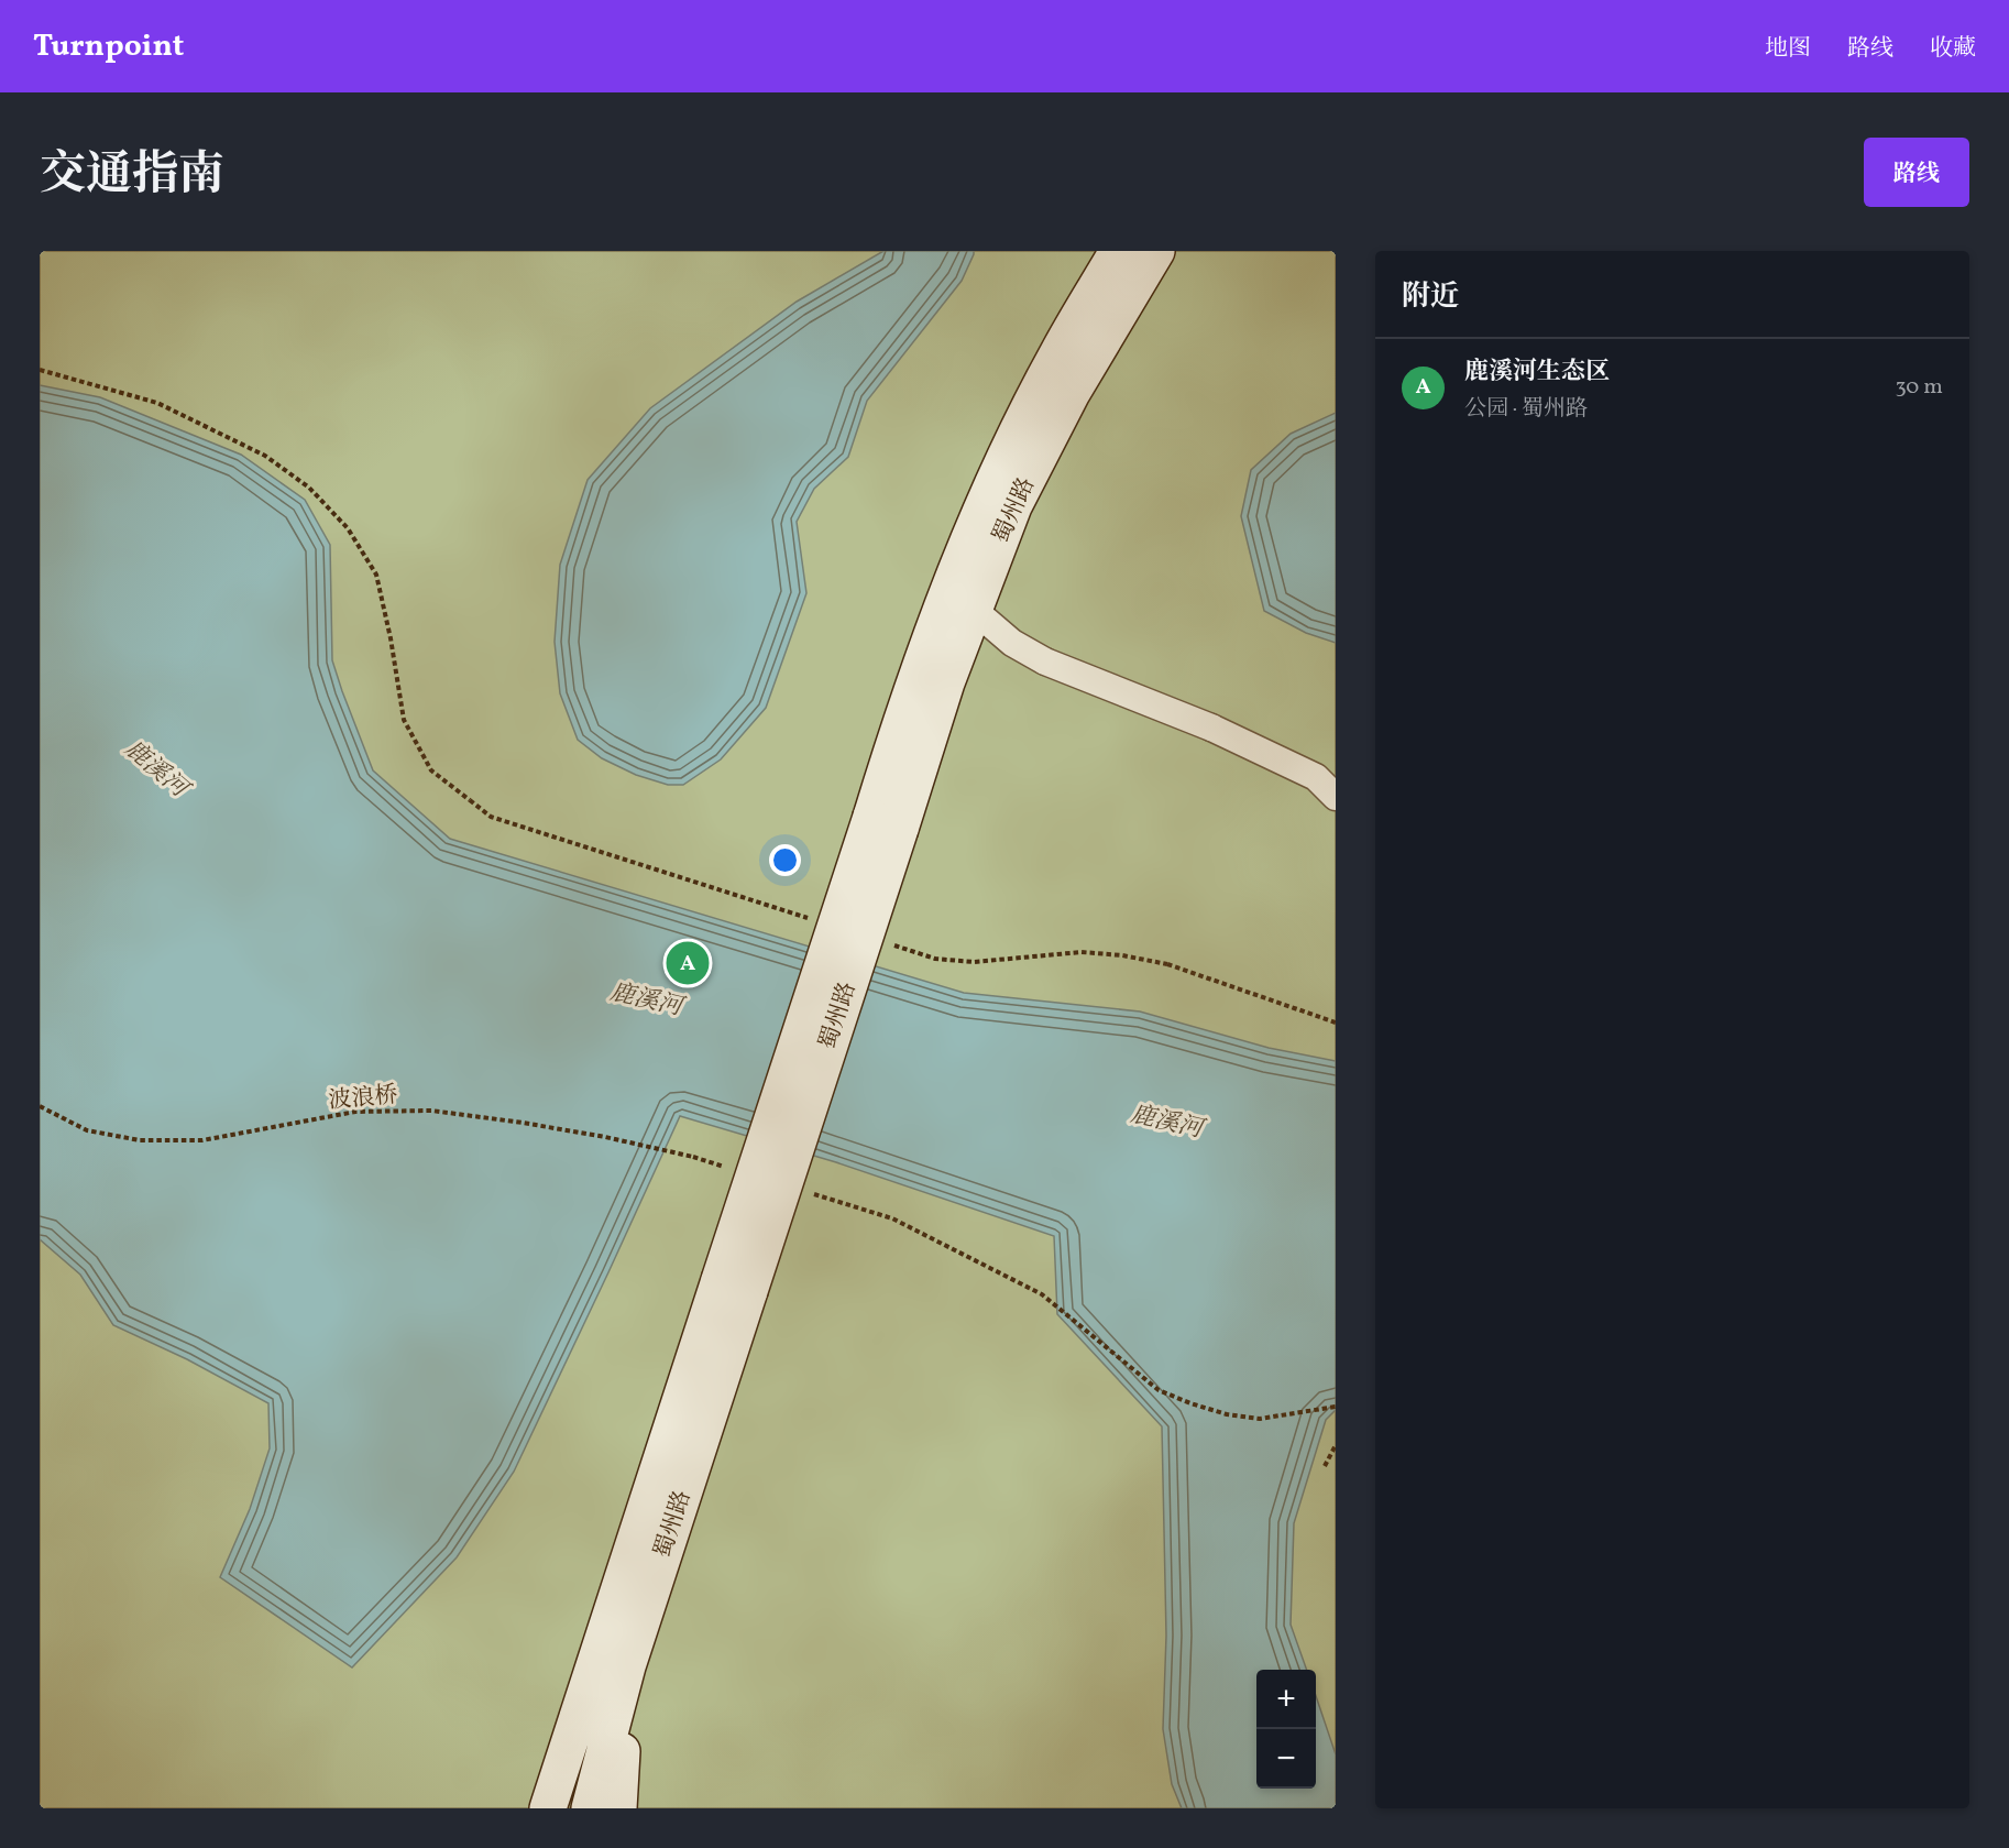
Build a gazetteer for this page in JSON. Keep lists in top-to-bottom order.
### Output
{
  "streets": {
    "main road": ["蜀州路"],
    "path": ["波浪桥"]
  },
  "water": ["鹿溪河"],
  "page": {
    "header": "Turnpoint",
    "nav": ["地图", "路线", "收藏"],
    "title": "交通指南",
    "buttons": "路线",
    "heading": "附近",
    "list": [
      {
        "mark": "A",
        "name": "鹿溪河生态区",
        "note": "公园 · 蜀州路",
        "value": "30 m"
      }
    ],
    "pins": "A",
    "map_buttons": ["+", "−"]
  }
}
